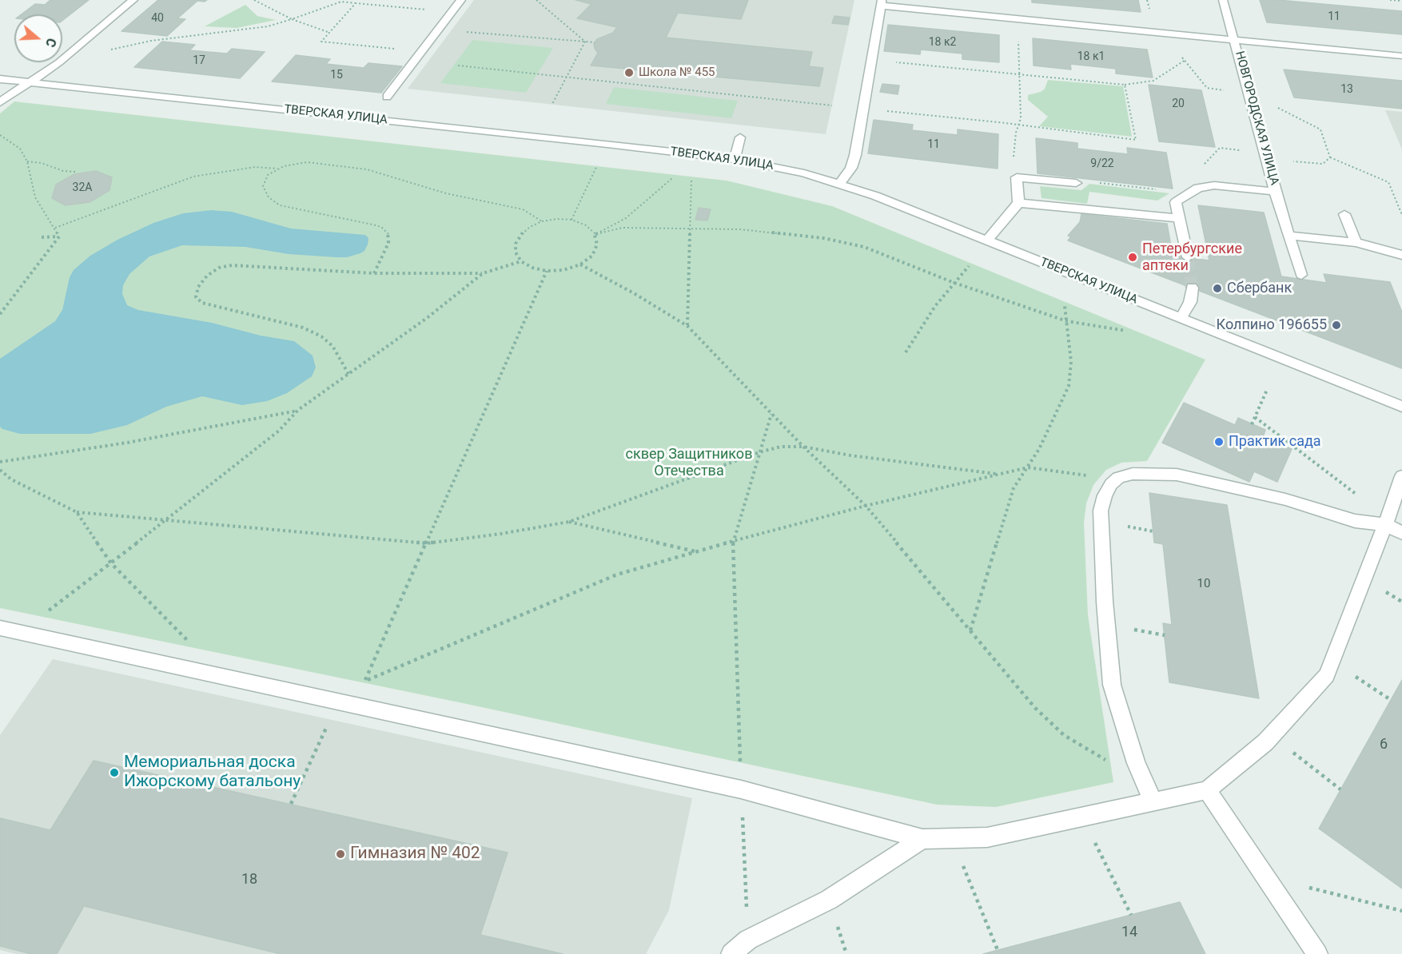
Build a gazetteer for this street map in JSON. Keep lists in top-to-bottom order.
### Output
{
  "streets": {
    "street": ["ТВЕРСКАЯ УЛИЦА", "НОВГОРОДСКАЯ УЛИЦА"]
  },
  "parks": ["сквер Защитников Отечества"],
  "places": [
    "Школа № 455",
    "Петербургские аптеки",
    "Сбербанк",
    "Колпино 196655",
    "Практик сада",
    "Мемориальная доска Ижорскому батальону",
    "Гимназия № 402"
  ],
  "house_numbers": [
    "11",
    "40",
    "18 к2",
    "18 к1",
    "17",
    "15",
    "13",
    "20",
    "11",
    "9/22",
    "32А",
    "10",
    "6",
    "18",
    "14"
  ],
  "north": "right"
}
